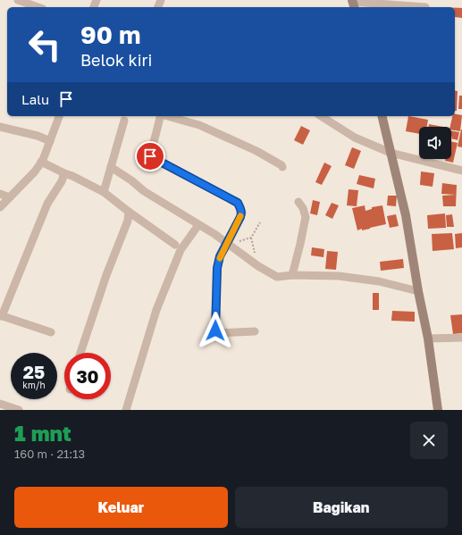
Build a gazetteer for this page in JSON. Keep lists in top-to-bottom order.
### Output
{
  "page": {
    "turn": ["90 m", "Belok kiri"],
    "then": "Lalu",
    "speed": "25 km/h",
    "limit": "30",
    "heading": ["1 mnt", "160 m · 21:13"],
    "buttons": ["Keluar", "Bagikan"]
  }
}
